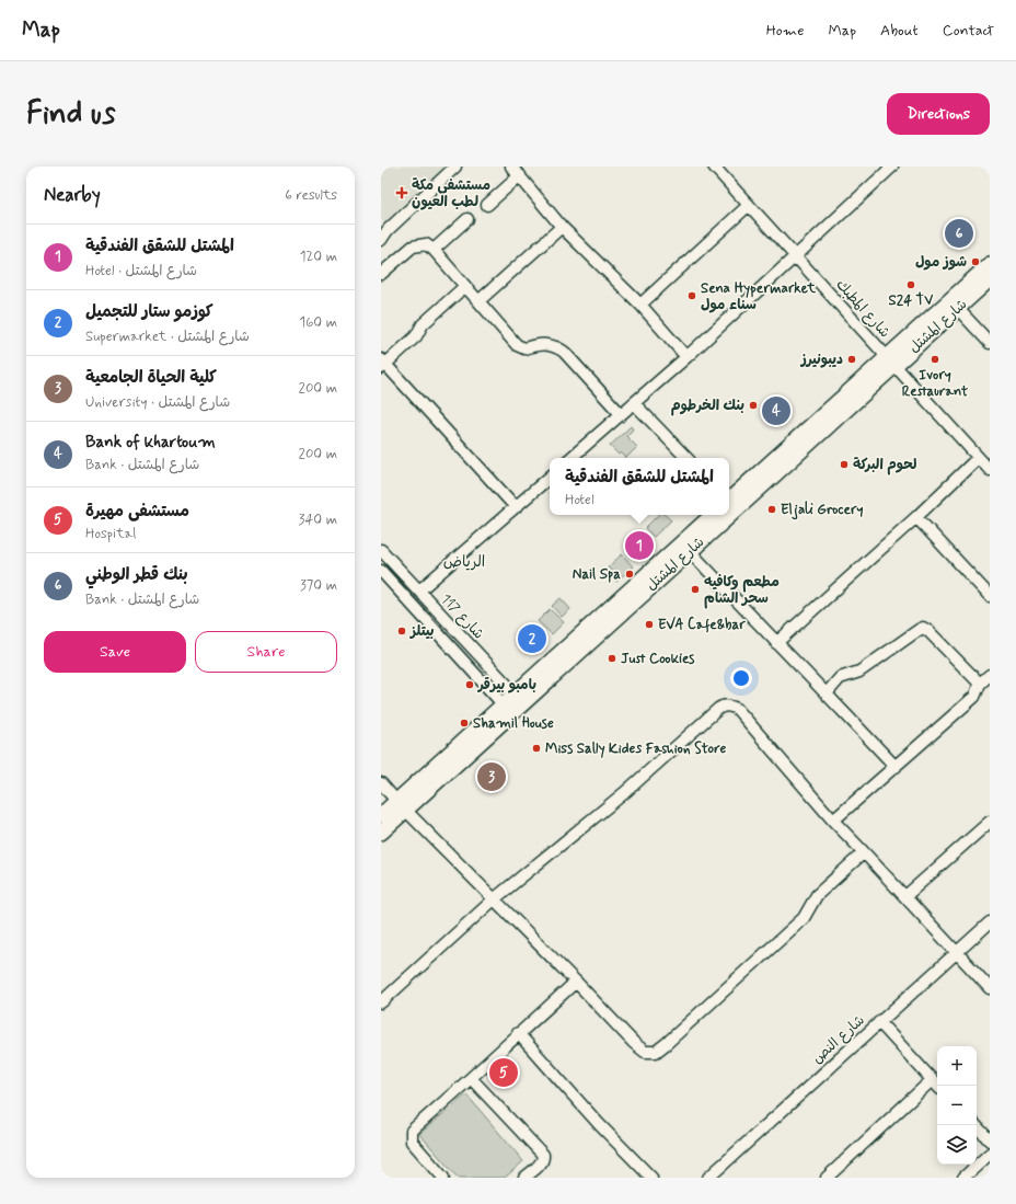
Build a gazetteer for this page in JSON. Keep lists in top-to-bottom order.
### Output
{
  "streets": {
    "main road": ["شارع المشتل"],
    "street": ["شارع المطبك", "شارع 117", "شارع النص"]
  },
  "crossings": [
    ["شارع المطبك", "شارع المشتل"],
    ["شارع المشتل", "شارع 117"]
  ],
  "districts": ["الرياض"],
  "places": {
    "health": ["مستشفى مكة لطب العيون"],
    "other": [
      "شوز مول",
      "S24 TV",
      "Sena Hypermarket سناء مول",
      "ديبونيرز",
      "Ivory Restaurant",
      "بنك الخرطوم",
      "لحوم البركة",
      "Eljali Grocery",
      "Nail Spa",
      "مطعم وكافيه سحر الشام",
      "EVA Cafe&bar",
      "بيتلز",
      "Just Cookies",
      "بامبو بيرقر",
      "Shamil House",
      "Miss Sally Kides Fashion Store"
    ]
  },
  "page": {
    "header": "Map",
    "nav": [
      "Home",
      "Map",
      "About",
      "Contact"
    ],
    "buttons": [
      "Directions",
      ["Save", "Share"]
    ],
    "title": "Find us",
    "heading": ["Nearby", "6 results"],
    "pins": [
      "6",
      "4",
      "1",
      "2",
      "3",
      "5"
    ],
    "list": [
      {
        "mark": "1",
        "name": "المشتل للشقق الفندقية",
        "note": "Hotel · شارع المشتل",
        "value": "120 m"
      },
      {
        "mark": "2",
        "name": "كوزمو ستار للتجميل",
        "note": "Supermarket · شارع المشتل",
        "value": "160 m"
      },
      {
        "mark": "3",
        "name": "كلية الحياة الجامعية",
        "note": "University · شارع المشتل",
        "value": "200 m"
      },
      {
        "mark": "4",
        "name": "Bank of khartoum",
        "note": "Bank · شارع المشتل",
        "value": "200 m"
      },
      {
        "mark": "5",
        "name": "مستشفى مهيرة",
        "note": "Hospital",
        "value": "340 m"
      },
      {
        "mark": "6",
        "name": "بنك قطر الوطني",
        "note": "Bank · شارع المشتل",
        "value": "370 m"
      }
    ],
    "popup": ["المشتل للشقق الفندقية", "Hotel"],
    "map_buttons": ["+", "−"]
  }
}
